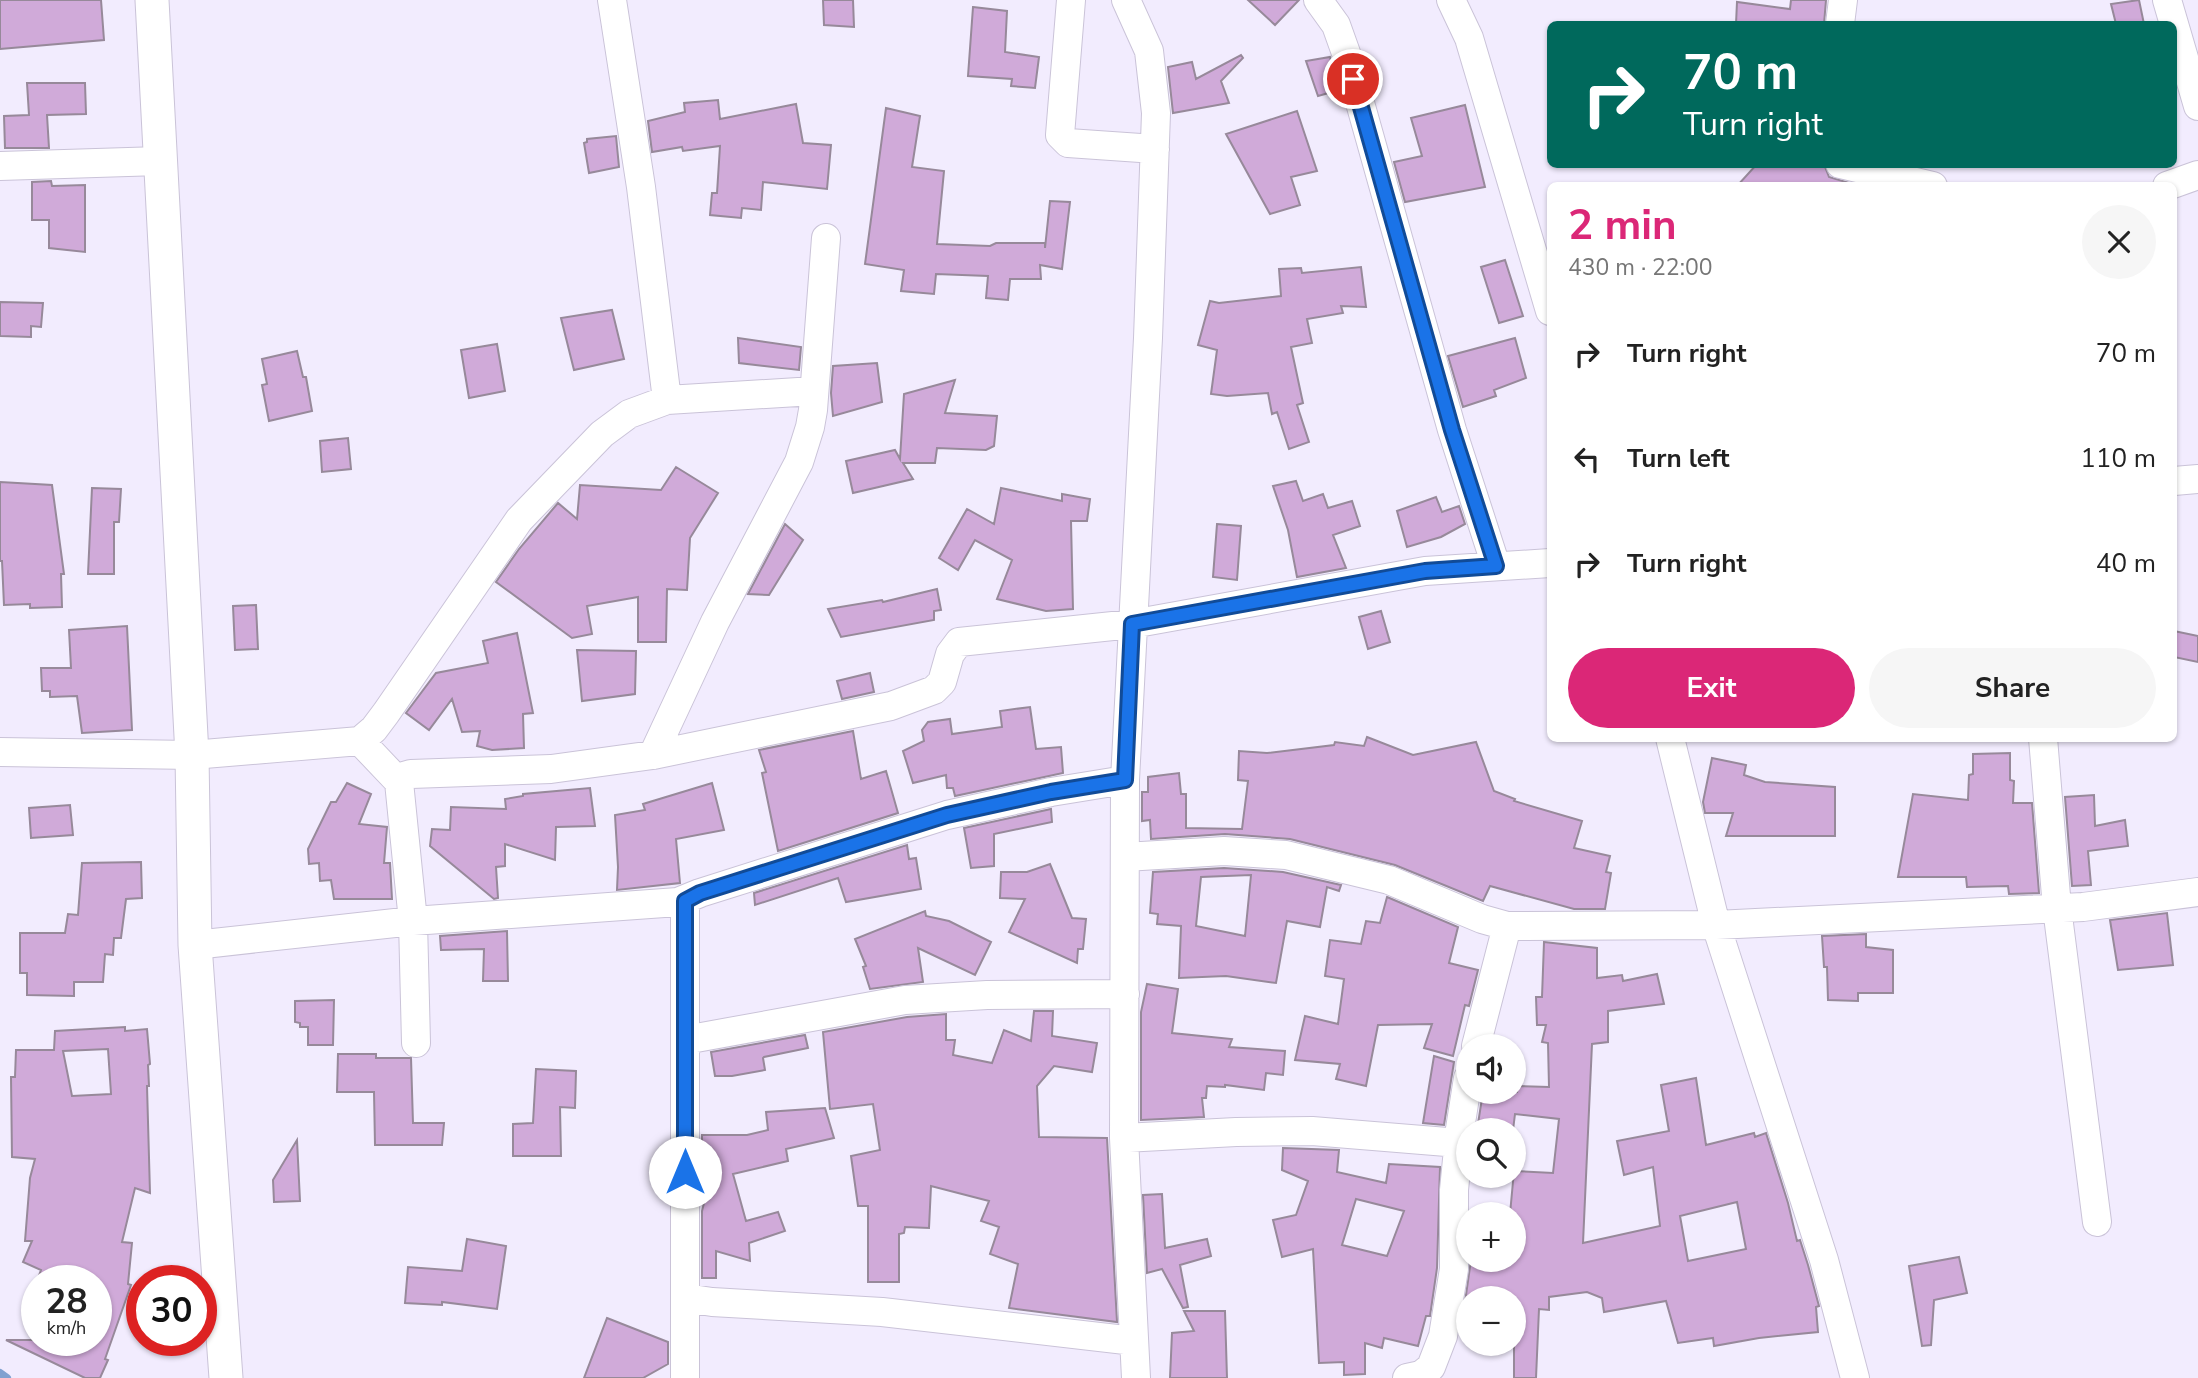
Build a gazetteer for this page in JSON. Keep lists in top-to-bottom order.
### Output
{
  "page": {
    "turn": ["70 m", "Turn right"],
    "heading": ["2 min", "430 m · 22:00"],
    "list": [
      {
        "name": "Turn right",
        "value": "70 m"
      },
      {
        "name": "Turn left",
        "value": "110 m"
      },
      {
        "name": "Turn right",
        "value": "40 m"
      }
    ],
    "buttons": ["Exit", "Share"],
    "map_buttons": ["+", "−"],
    "speed": "28 km/h",
    "limit": "30"
  }
}
